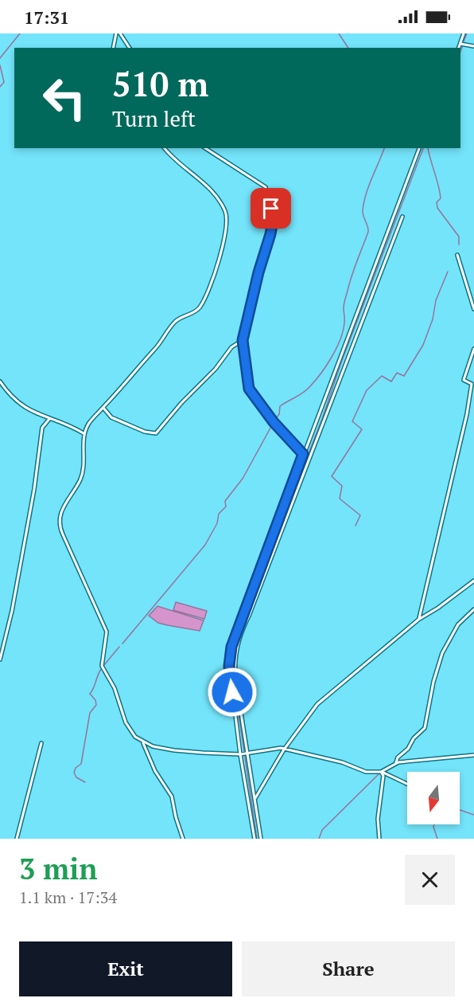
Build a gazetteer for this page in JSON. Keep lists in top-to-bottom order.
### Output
{
  "north": "bottom",
  "page": {
    "status": "17:31",
    "turn": ["510 m", "Turn left"],
    "heading": ["3 min", "1.1 km · 17:34"],
    "buttons": ["Exit", "Share"]
  }
}
